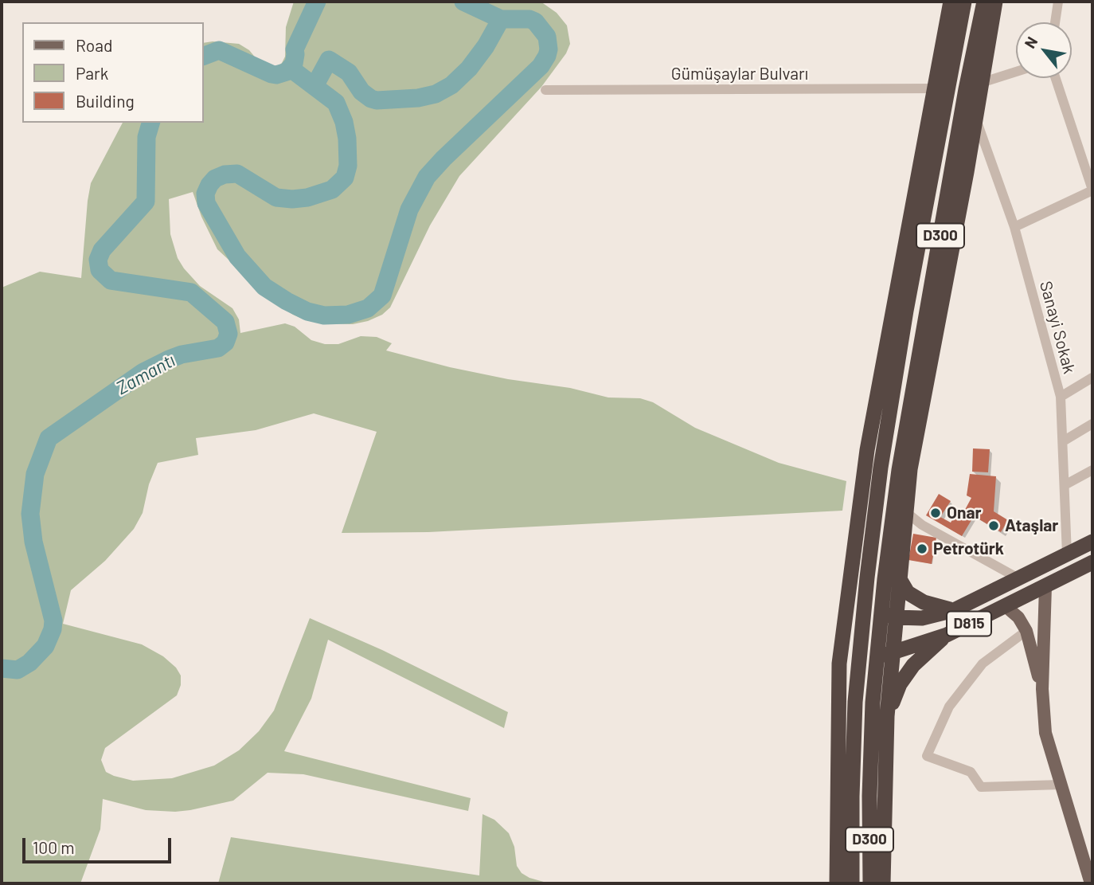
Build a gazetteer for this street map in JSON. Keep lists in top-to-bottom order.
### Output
{
  "streets": {
    "highway": ["D300", "D815"],
    "street": ["Gümüşaylar Bulvarı", "Sanayi Sokak"]
  },
  "crossings": [
    ["Sanayi Sokak", "D815"]
  ],
  "water": ["Zamantı"],
  "places": ["Onar", "Ataşlar", "Petrotürk"],
  "legend": ["Road", "Park", "Building"],
  "scale_bar": "100 m",
  "north": "top left"
}
